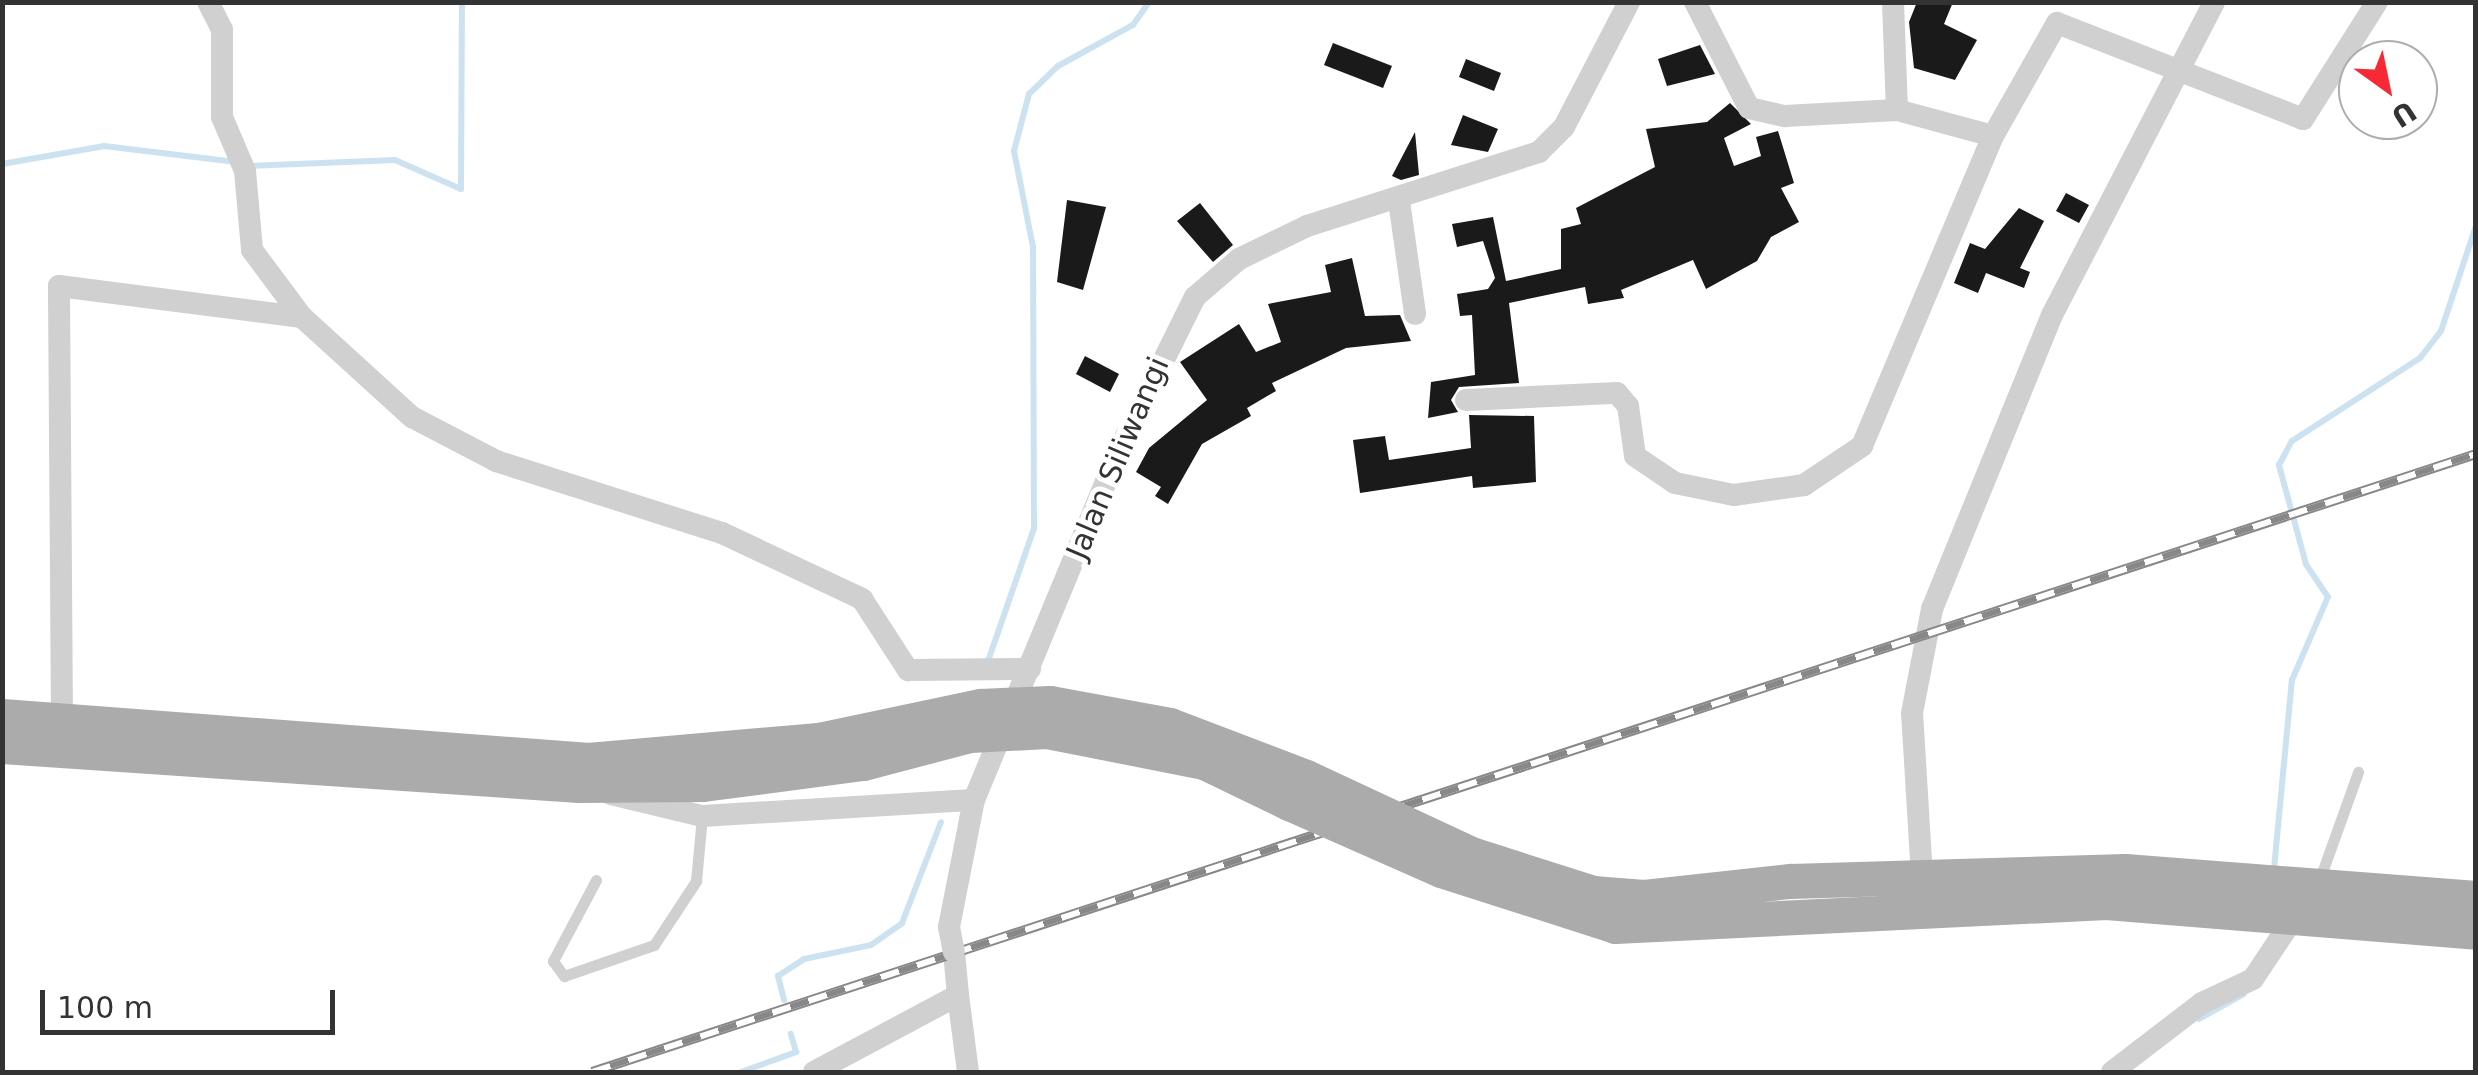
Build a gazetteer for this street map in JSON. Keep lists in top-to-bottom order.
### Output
{
  "streets": {
    "street": ["Jalan Siliwangi"]
  },
  "scale_bar": "100 m",
  "north": "bottom right"
}
